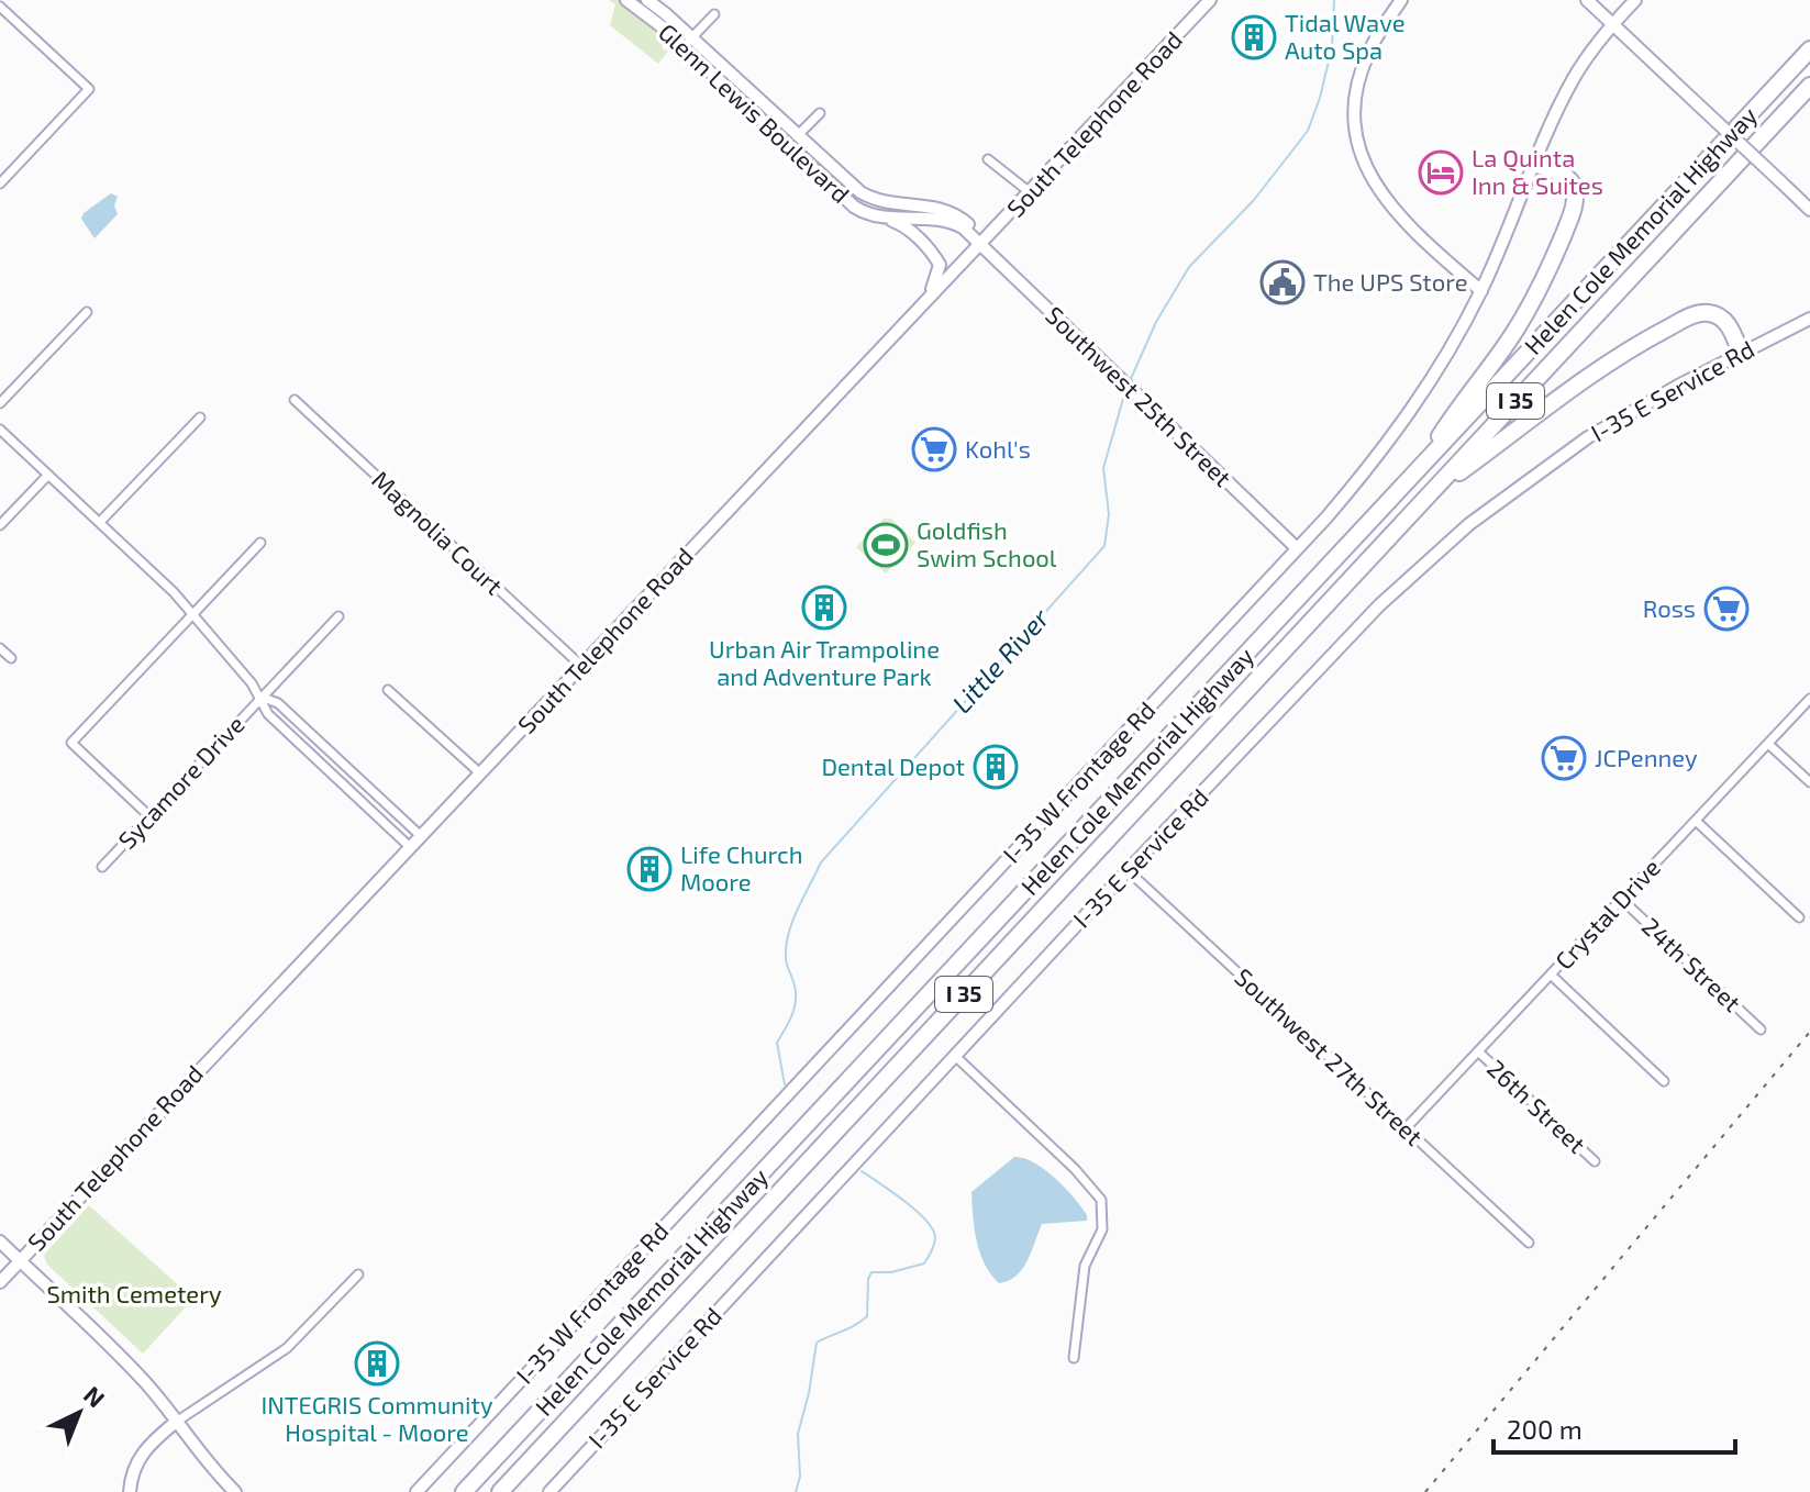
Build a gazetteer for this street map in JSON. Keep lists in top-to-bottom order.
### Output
{
  "streets": {
    "highway": ["Helen Cole Memorial Highway", "I 35"],
    "street": [
      "Glenn Lewis Boulevard",
      "South Telephone Road",
      "I-35 E Service Rd",
      "Southwest 25th Street",
      "Magnolia Court",
      "Sycamore Drive",
      "I-35 W Frontage Rd",
      "Crystal Drive",
      "24th Street",
      "Southwest 27th Street",
      "26th Street"
    ]
  },
  "crossings": [
    ["Glenn Lewis Boulevard", "South Telephone Road"],
    ["Glenn Lewis Boulevard", "Southwest 25th Street"],
    ["South Telephone Road", "Southwest 25th Street"],
    ["South Telephone Road", "Magnolia Court"],
    ["I-35 E Service Rd", "Southwest 27th Street"],
    ["Southwest 25th Street", "I-35 W Frontage Rd"],
    ["Crystal Drive", "24th Street"],
    ["Crystal Drive", "Southwest 27th Street"],
    ["Crystal Drive", "26th Street"]
  ],
  "water": ["Little River"],
  "parks": ["Smith Cemetery"],
  "places": {
    "building": [
      "Tidal Wave Auto Spa",
      "Urban Air Trampoline and Adventure Park",
      "Dental Depot",
      "Life Church Moore",
      "INTEGRIS Community Hospital - Moore"
    ],
    "hotel": ["La Quinta Inn & Suites"],
    "public building": ["The UPS Store"],
    "supermarket": ["Kohl's", "Ross", "JCPenney"],
    "sports": ["Goldfish Swim School"]
  },
  "scale_bar": "200 m",
  "north": "top right"
}
